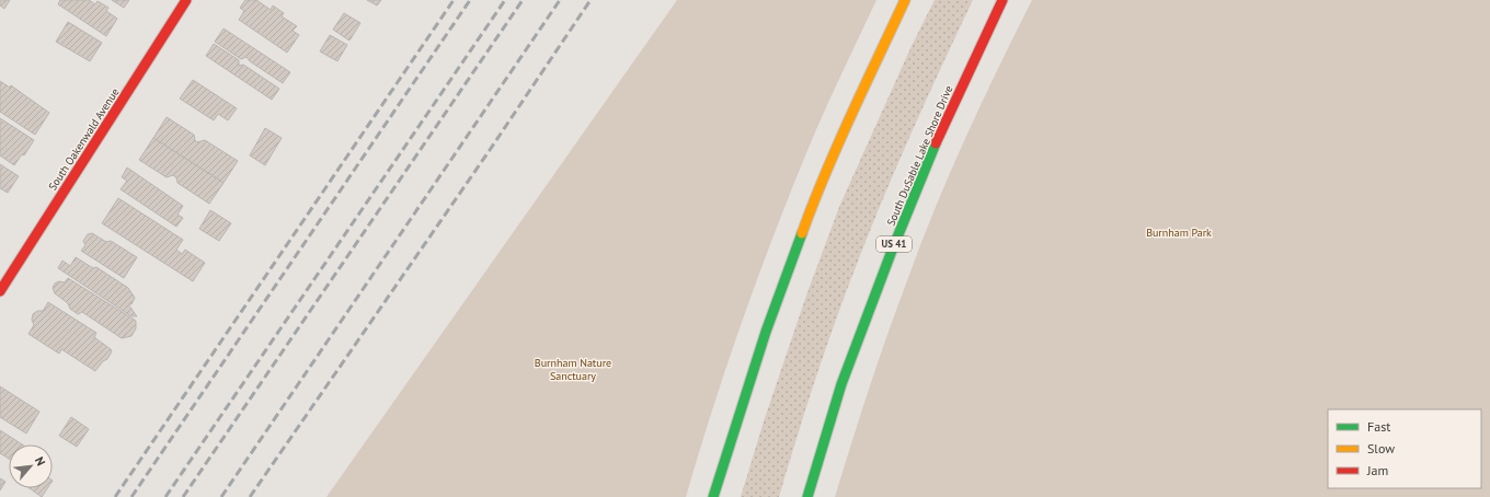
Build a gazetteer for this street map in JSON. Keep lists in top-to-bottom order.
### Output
{
  "streets": {
    "main road": ["South Oakenwald Avenue", "South DuSable Lake Shore Drive", "US 41"]
  },
  "parks": ["Burnham Park", "Burnham Nature Sanctuary"],
  "legend": ["Fast", "Slow", "Jam"],
  "north": "top right"
}
